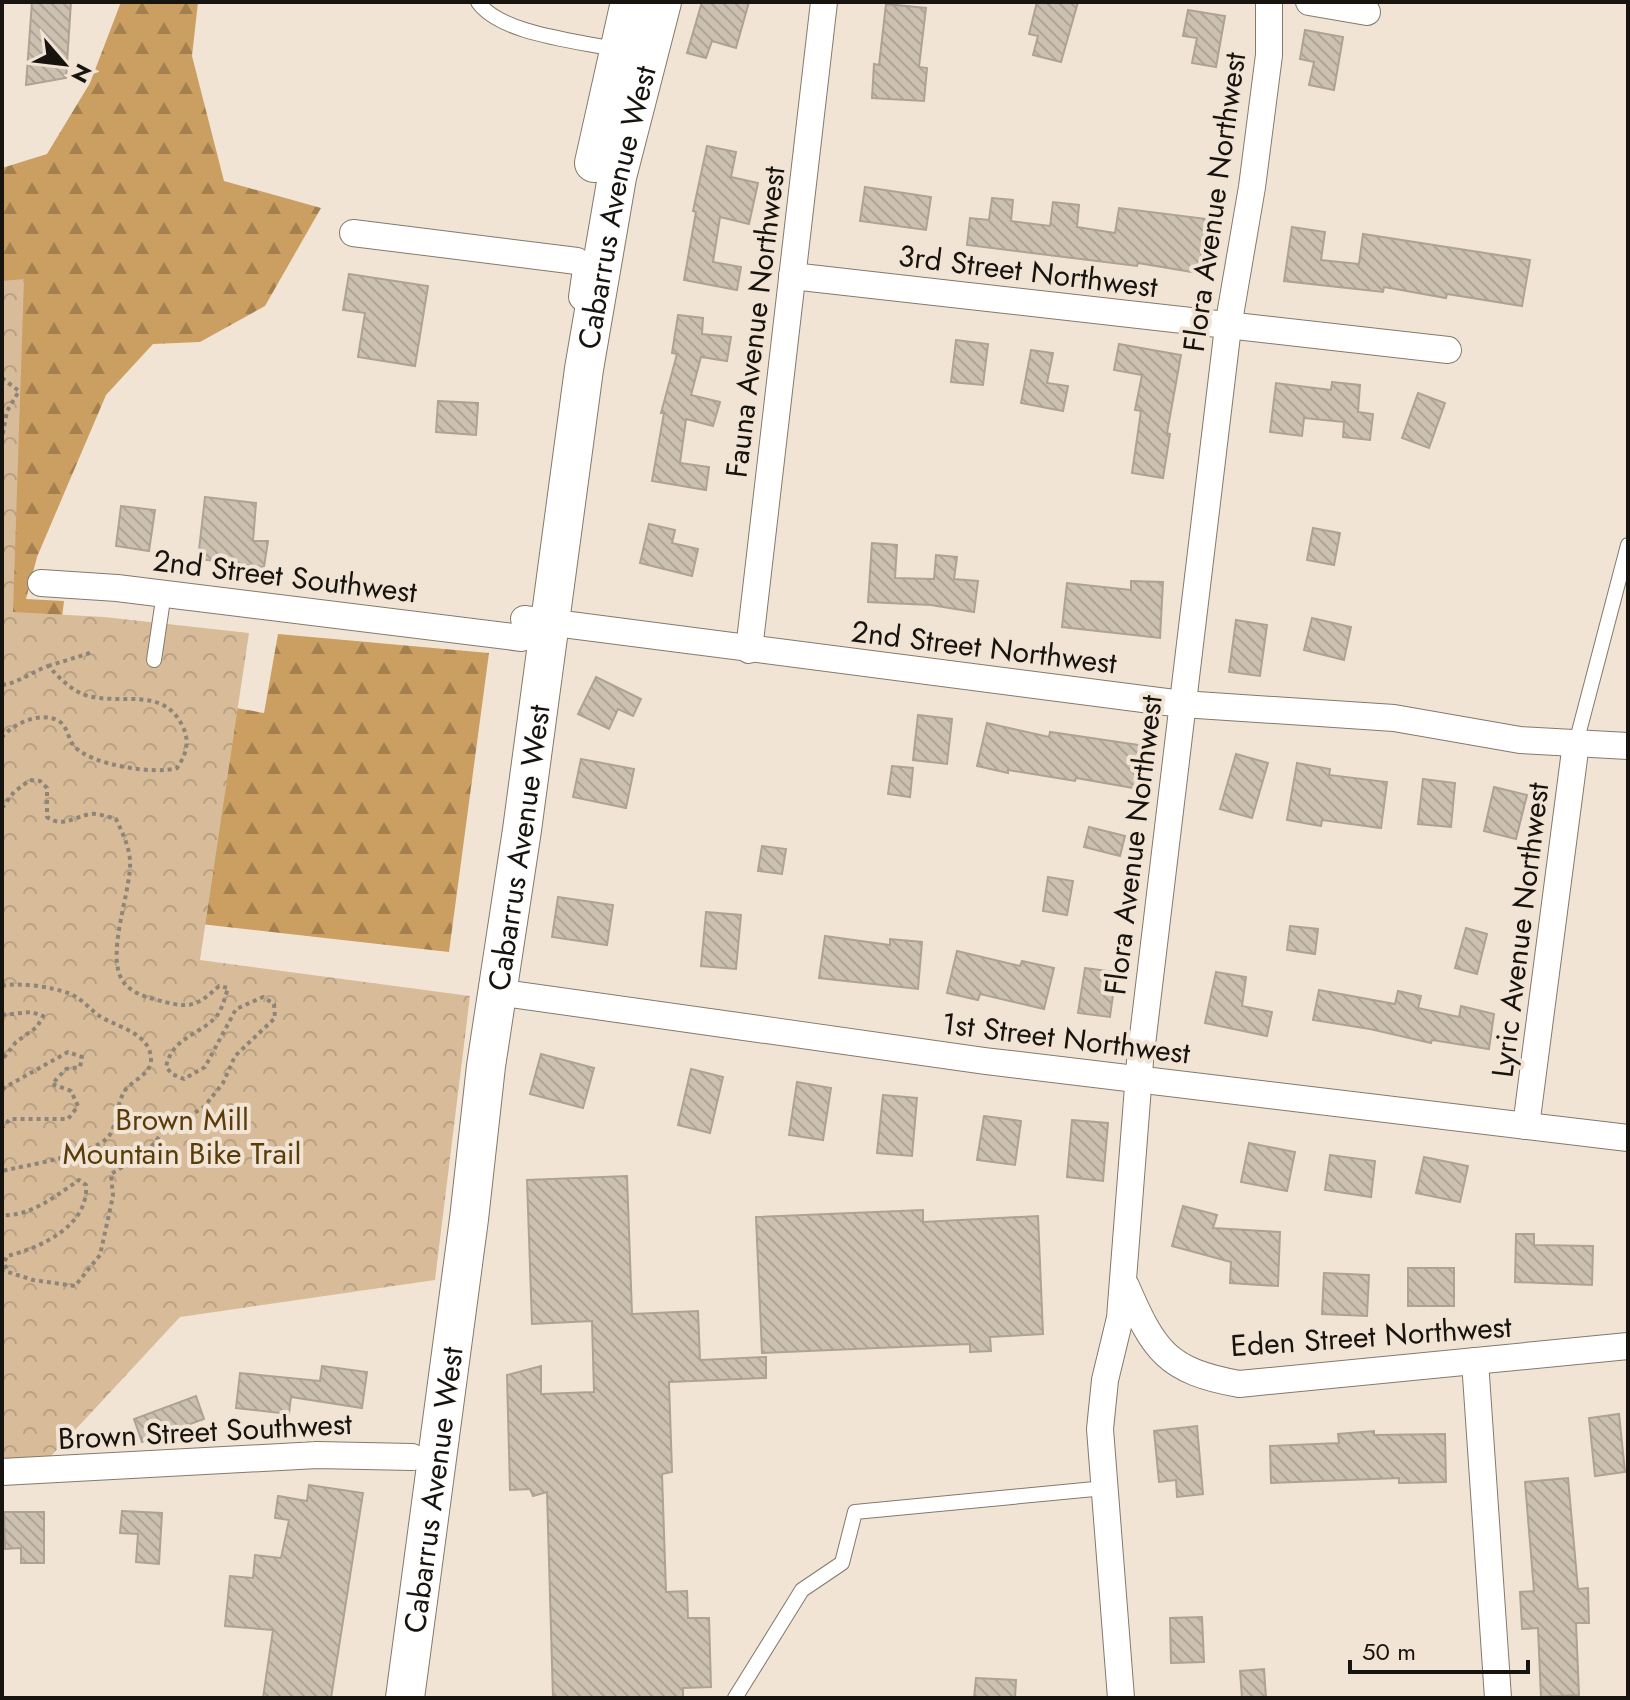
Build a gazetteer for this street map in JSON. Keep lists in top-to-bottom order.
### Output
{
  "streets": {
    "main road": ["Cabarrus Avenue West"],
    "street": [
      "Flora Avenue Northwest",
      "3rd Street Northwest",
      "Fauna Avenue Northwest",
      "2nd Street Southwest",
      "2nd Street Northwest",
      "Lyric Avenue Northwest",
      "1st Street Northwest",
      "Eden Street Northwest",
      "Brown Street Southwest"
    ]
  },
  "crossings": [
    ["Flora Avenue Northwest", "3rd Street Northwest"],
    ["Flora Avenue Northwest", "2nd Street Northwest"],
    ["Flora Avenue Northwest", "1st Street Northwest"],
    ["Flora Avenue Northwest", "Eden Street Northwest"],
    ["Cabarrus Avenue West", "2nd Street Southwest"],
    ["Cabarrus Avenue West", "2nd Street Northwest"],
    ["Cabarrus Avenue West", "1st Street Northwest"],
    ["Cabarrus Avenue West", "Brown Street Southwest"],
    ["3rd Street Northwest", "Fauna Avenue Northwest"],
    ["Fauna Avenue Northwest", "2nd Street Northwest"],
    ["2nd Street Southwest", "2nd Street Northwest"],
    ["2nd Street Northwest", "Lyric Avenue Northwest"],
    ["Lyric Avenue Northwest", "1st Street Northwest"]
  ],
  "parks": ["Brown Mill Mountain Bike Trail"],
  "scale_bar": "50 m",
  "north": "bottom right"
}
